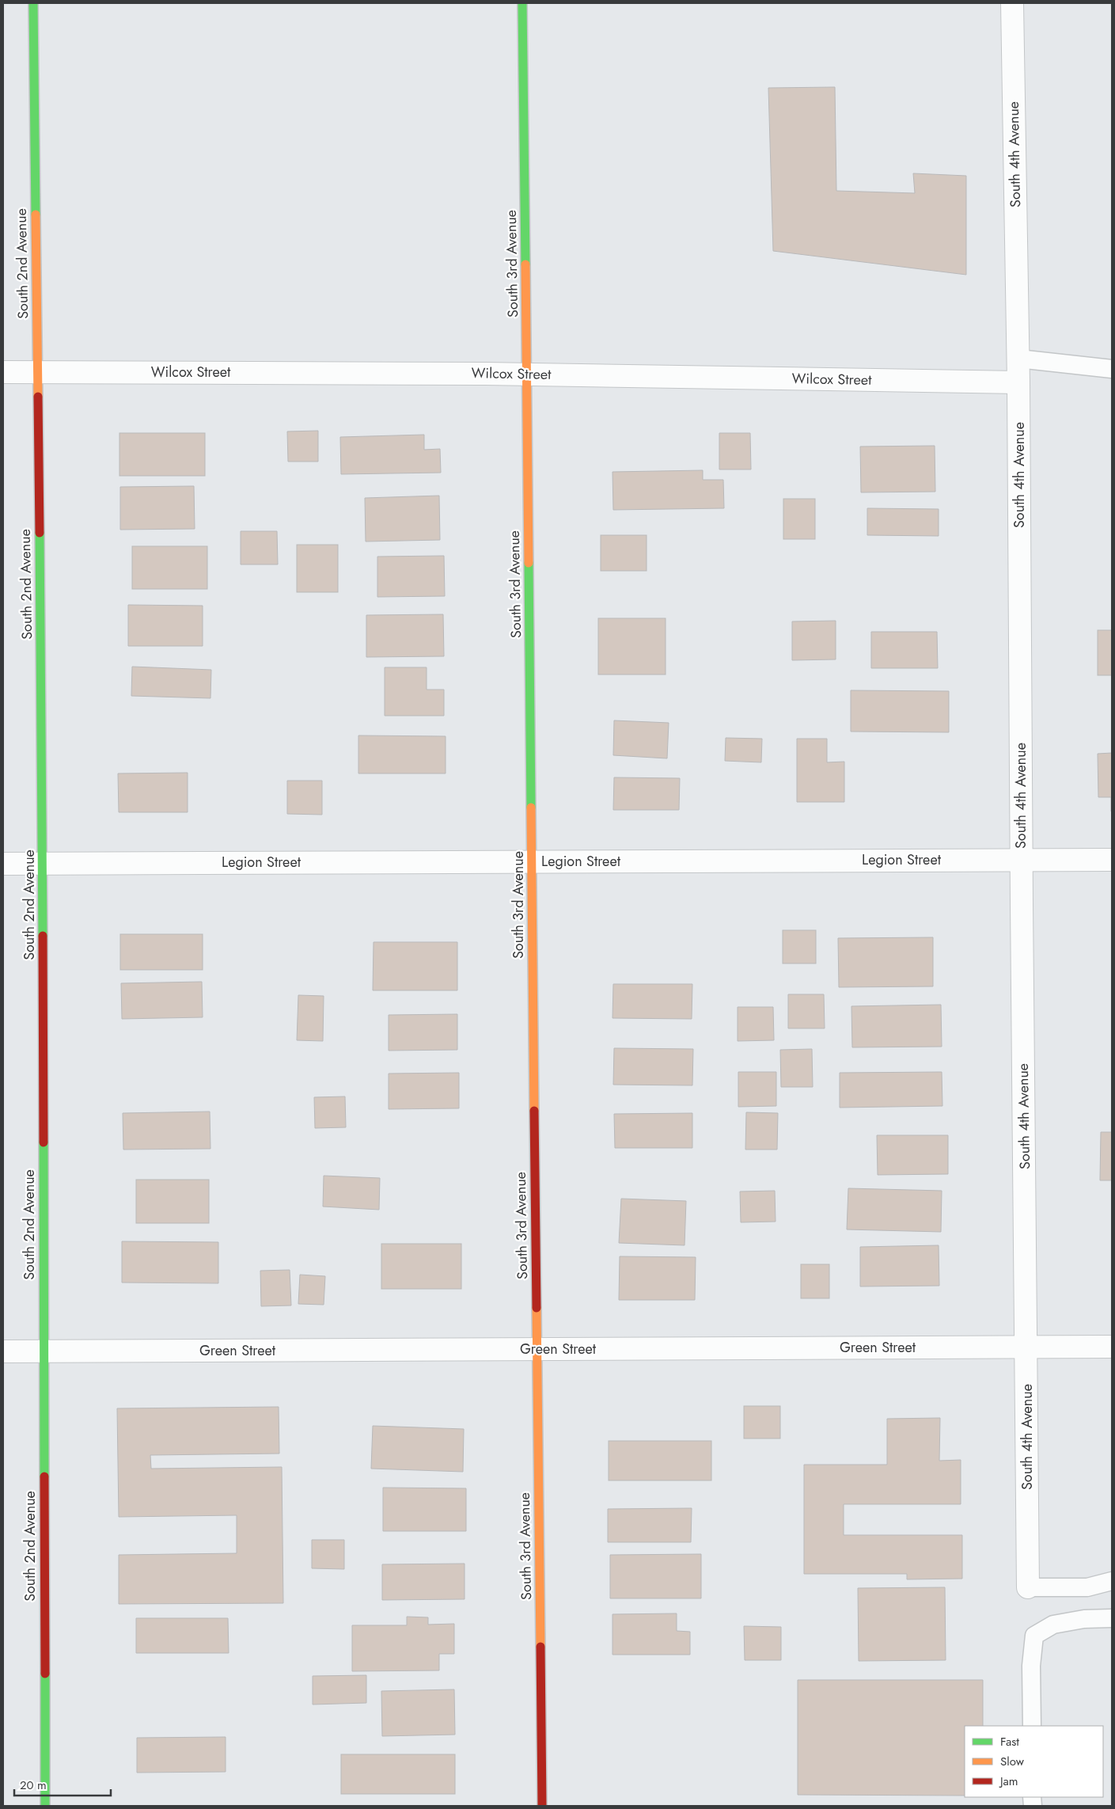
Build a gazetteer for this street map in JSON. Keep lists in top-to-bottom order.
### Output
{
  "streets": {
    "street": [
      "South 4th Avenue",
      "South 2nd Avenue",
      "South 3rd Avenue",
      "Wilcox Street",
      "Legion Street",
      "Green Street"
    ]
  },
  "crossings": [
    ["South 4th Avenue", "Wilcox Street"],
    ["South 4th Avenue", "Legion Street"],
    ["South 4th Avenue", "Green Street"],
    ["South 2nd Avenue", "Wilcox Street"],
    ["South 2nd Avenue", "Legion Street"],
    ["South 2nd Avenue", "Green Street"],
    ["South 3rd Avenue", "Wilcox Street"],
    ["South 3rd Avenue", "Legion Street"],
    ["South 3rd Avenue", "Green Street"]
  ],
  "legend": ["Fast", "Slow", "Jam"],
  "scale_bar": "20 m"
}
